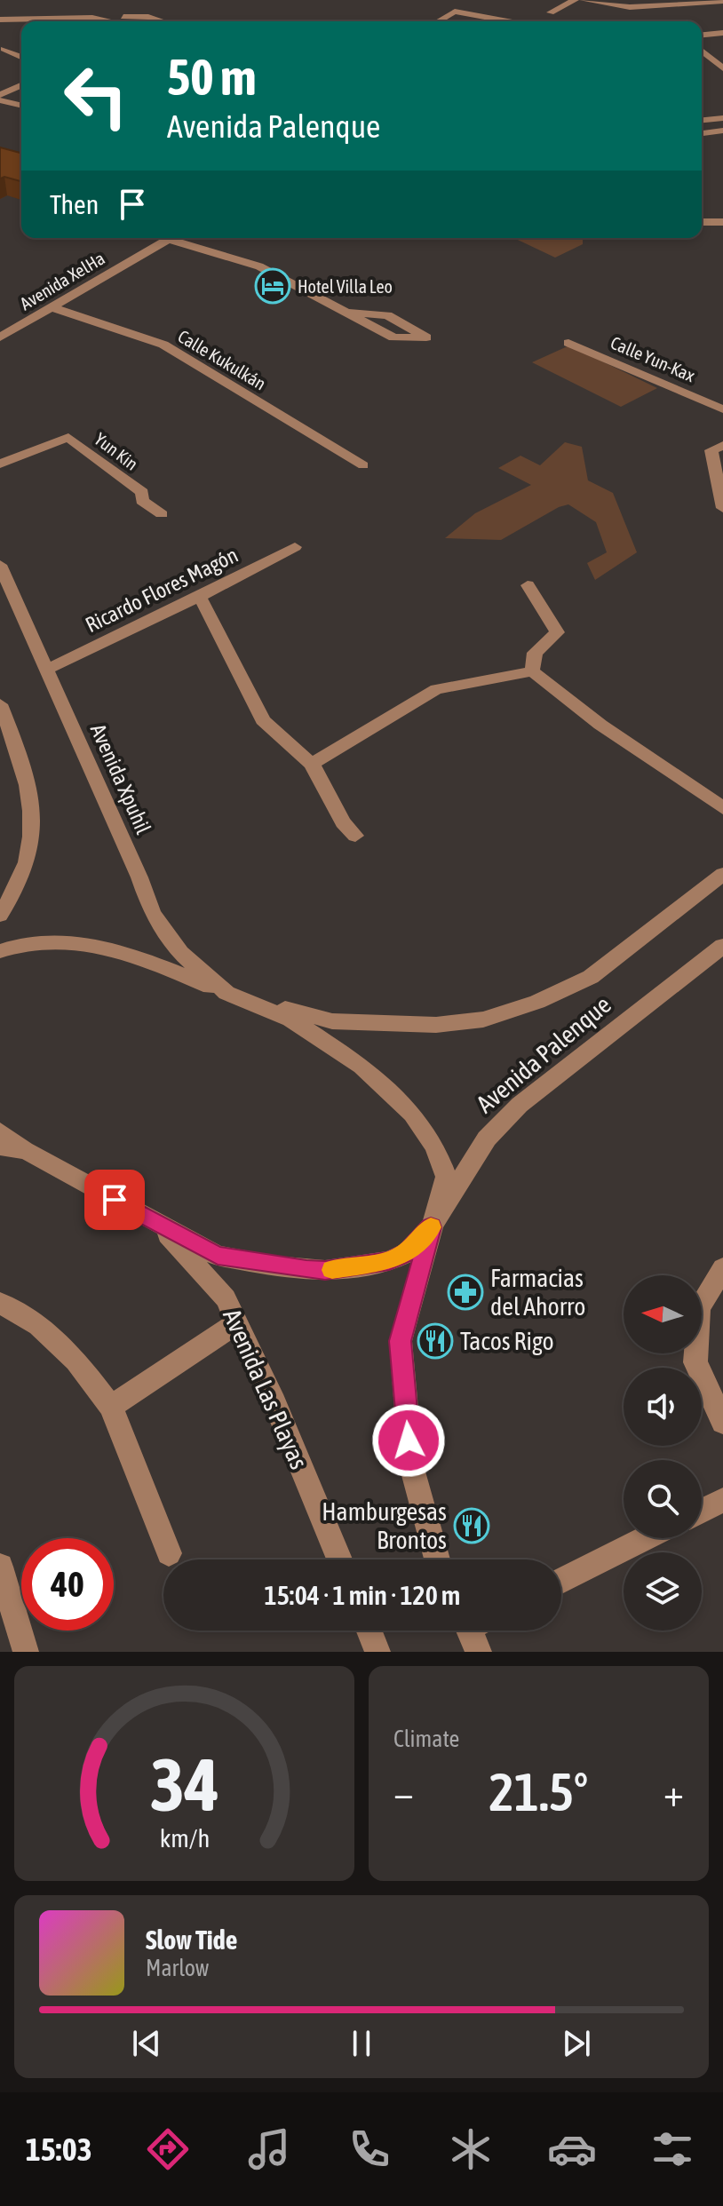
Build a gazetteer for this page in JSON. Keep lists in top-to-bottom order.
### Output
{
  "streets": {
    "street": [
      "Avenida XelHa",
      "Calle Yun-Kax",
      "Calle Kukulkán",
      "Yun Kin",
      "Ricardo Flores Magón",
      "Avenida Xpuhil",
      "Avenida Palenque",
      "Avenida Las Playas"
    ]
  },
  "crossings": [
    ["Avenida XelHa", "Calle Kukulkán"],
    ["Ricardo Flores Magón", "Avenida Xpuhil"],
    ["Avenida Xpuhil", "Avenida Palenque"],
    ["Avenida Palenque", "Avenida Las Playas"]
  ],
  "places": {
    "hotel": ["Hotel Villa Leo"],
    "pharmacy": ["Farmacias del Ahorro"],
    "restaurant": ["Tacos Rigo", "Hamburgesas Brontos"]
  },
  "north": "left",
  "page": {
    "turn": ["50 m", "Avenida Palenque"],
    "then": "Then",
    "limit": "40",
    "trip": "15:04 · 1 min · 120 m",
    "tile": "Climate",
    "heat": ["−", "21.5°", "+"],
    "song": ["Slow Tide", "Marlow"],
    "tabs": "15:03",
    "gauge": ["34", "km/h"]
  }
}
